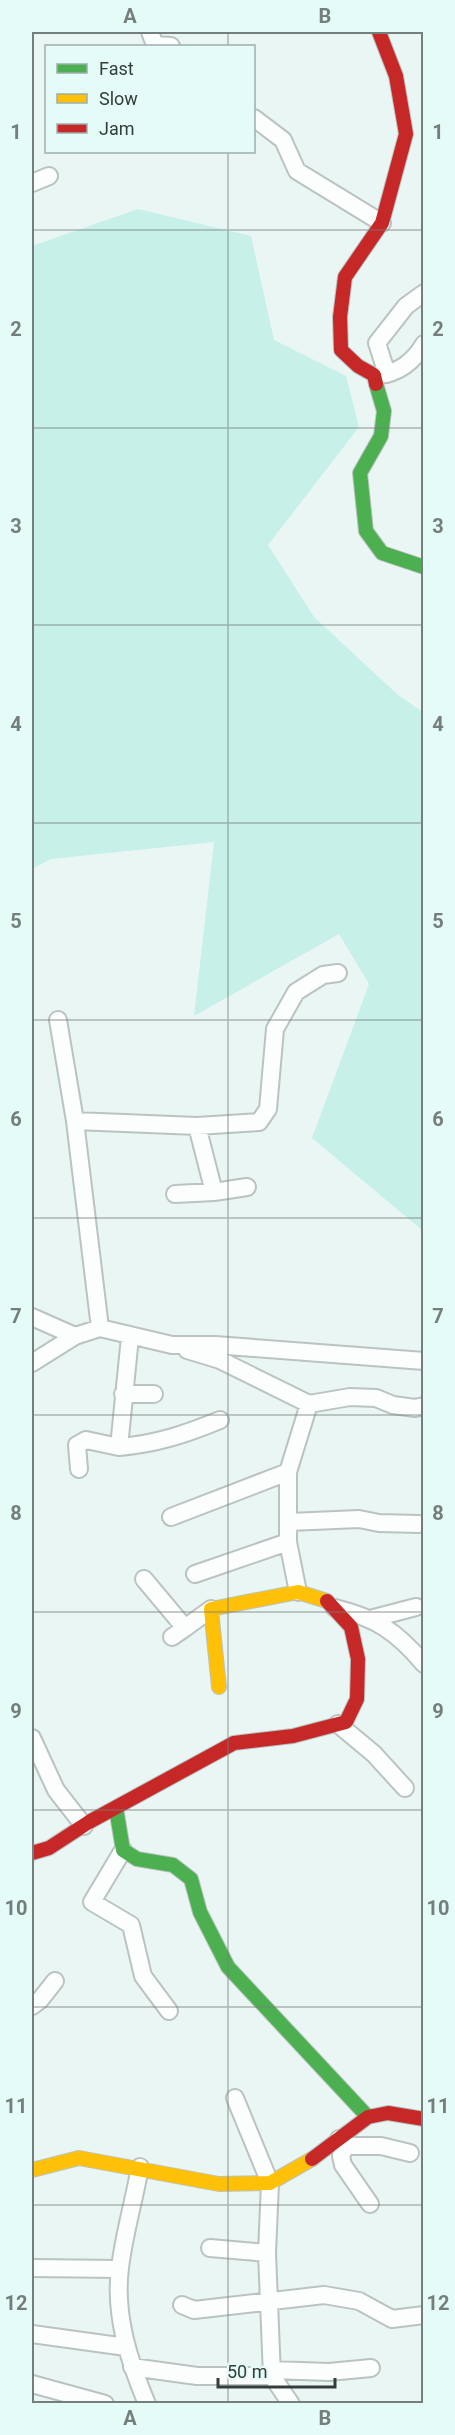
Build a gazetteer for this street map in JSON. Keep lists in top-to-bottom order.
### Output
{
  "legend": ["Fast", "Slow", "Jam"],
  "scale_bar": "50 m",
  "grid": {
    "columns": ["A", "B"],
    "rows": [
      "1",
      "2",
      "3",
      "4",
      "5",
      "6",
      "7",
      "8",
      "9",
      "10",
      "11",
      "12"
    ]
  }
}
